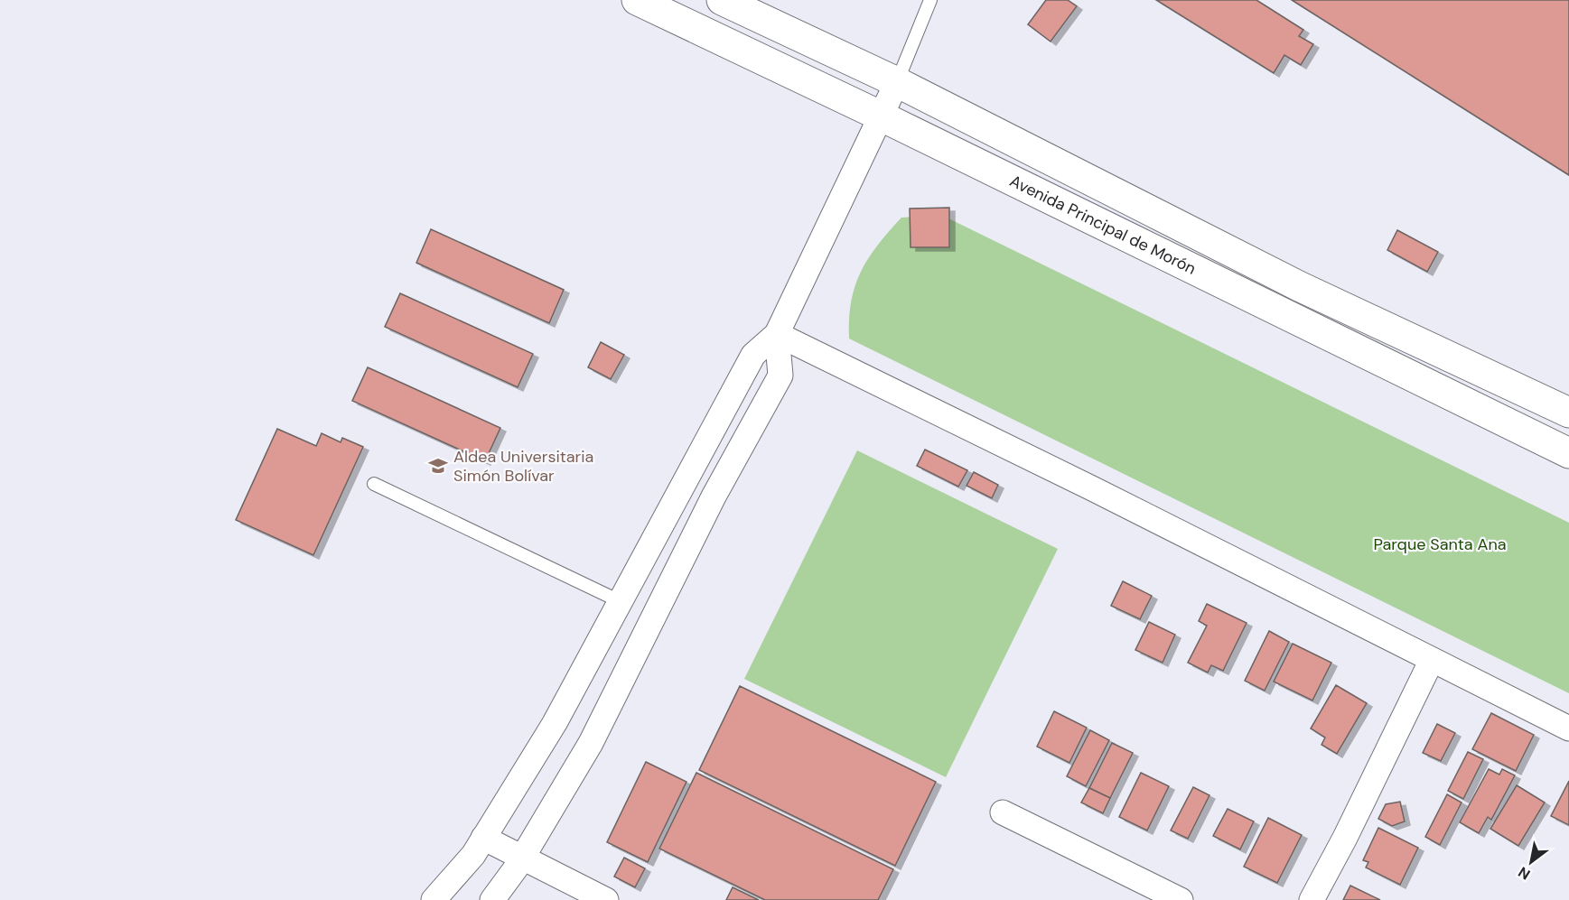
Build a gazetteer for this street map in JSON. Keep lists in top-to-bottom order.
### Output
{
  "streets": {
    "main road": ["Avenida Principal de Morón"]
  },
  "parks": ["Parque Santa Ana"],
  "places": {
    "school or university": ["Aldea Universitaria Simón Bolívar"]
  },
  "north": "bottom left"
}
